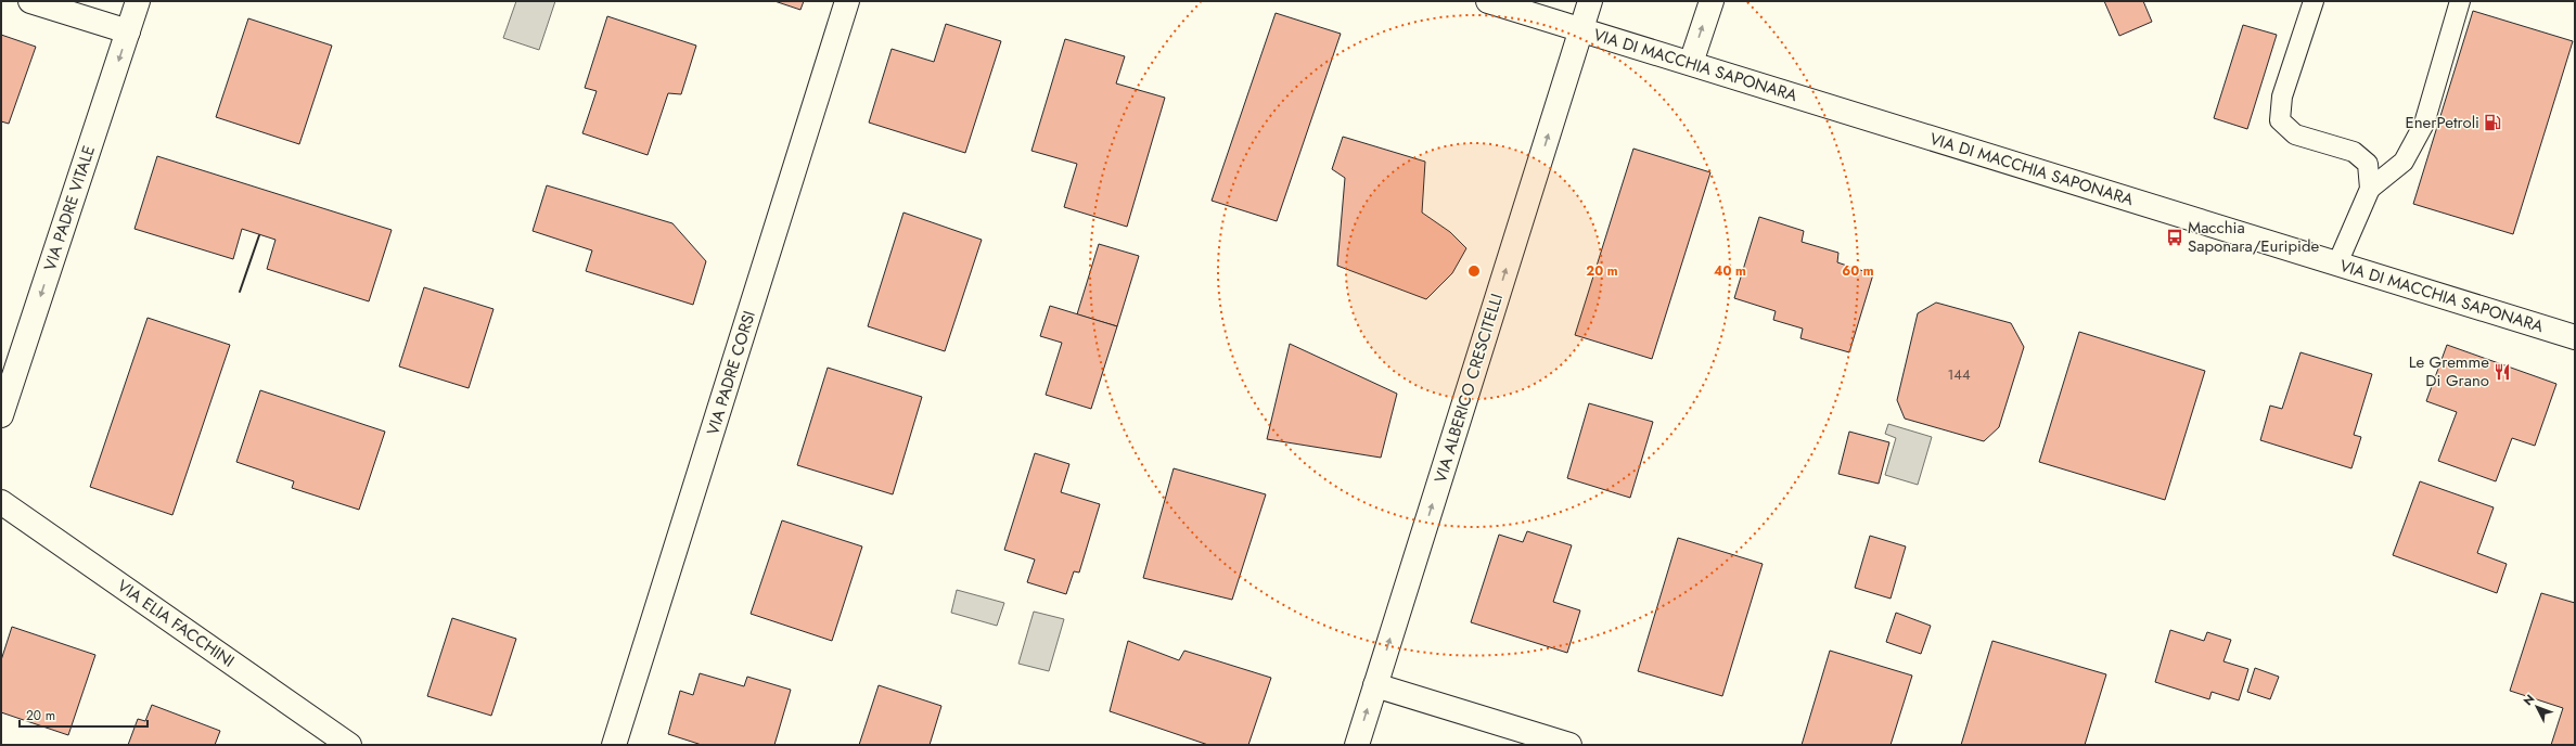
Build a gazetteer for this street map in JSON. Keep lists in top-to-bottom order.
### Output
{
  "streets": {
    "street": [
      "VIA DI MACCHIA SAPONARA",
      "VIA PADRE VITALE",
      "VIA PADRE CORSI",
      "VIA ALBERICO CRESCITELLI",
      "VIA ELIA FACCHINI"
    ]
  },
  "crossings": [
    ["VIA DI MACCHIA SAPONARA", "VIA ALBERICO CRESCITELLI"]
  ],
  "one_way": ["VIA PADRE VITALE", "VIA ALBERICO CRESCITELLI"],
  "places": {
    "fuel station": ["EnerPetroli"],
    "bus stop": ["Macchia Saponara/Euripide"],
    "restaurant": ["Le Gremme Di Grano"]
  },
  "house_numbers": ["144"],
  "scale_bar": "20 m",
  "north": "top left",
  "rings": ["20 m", "40 m", "60 m"]
}
